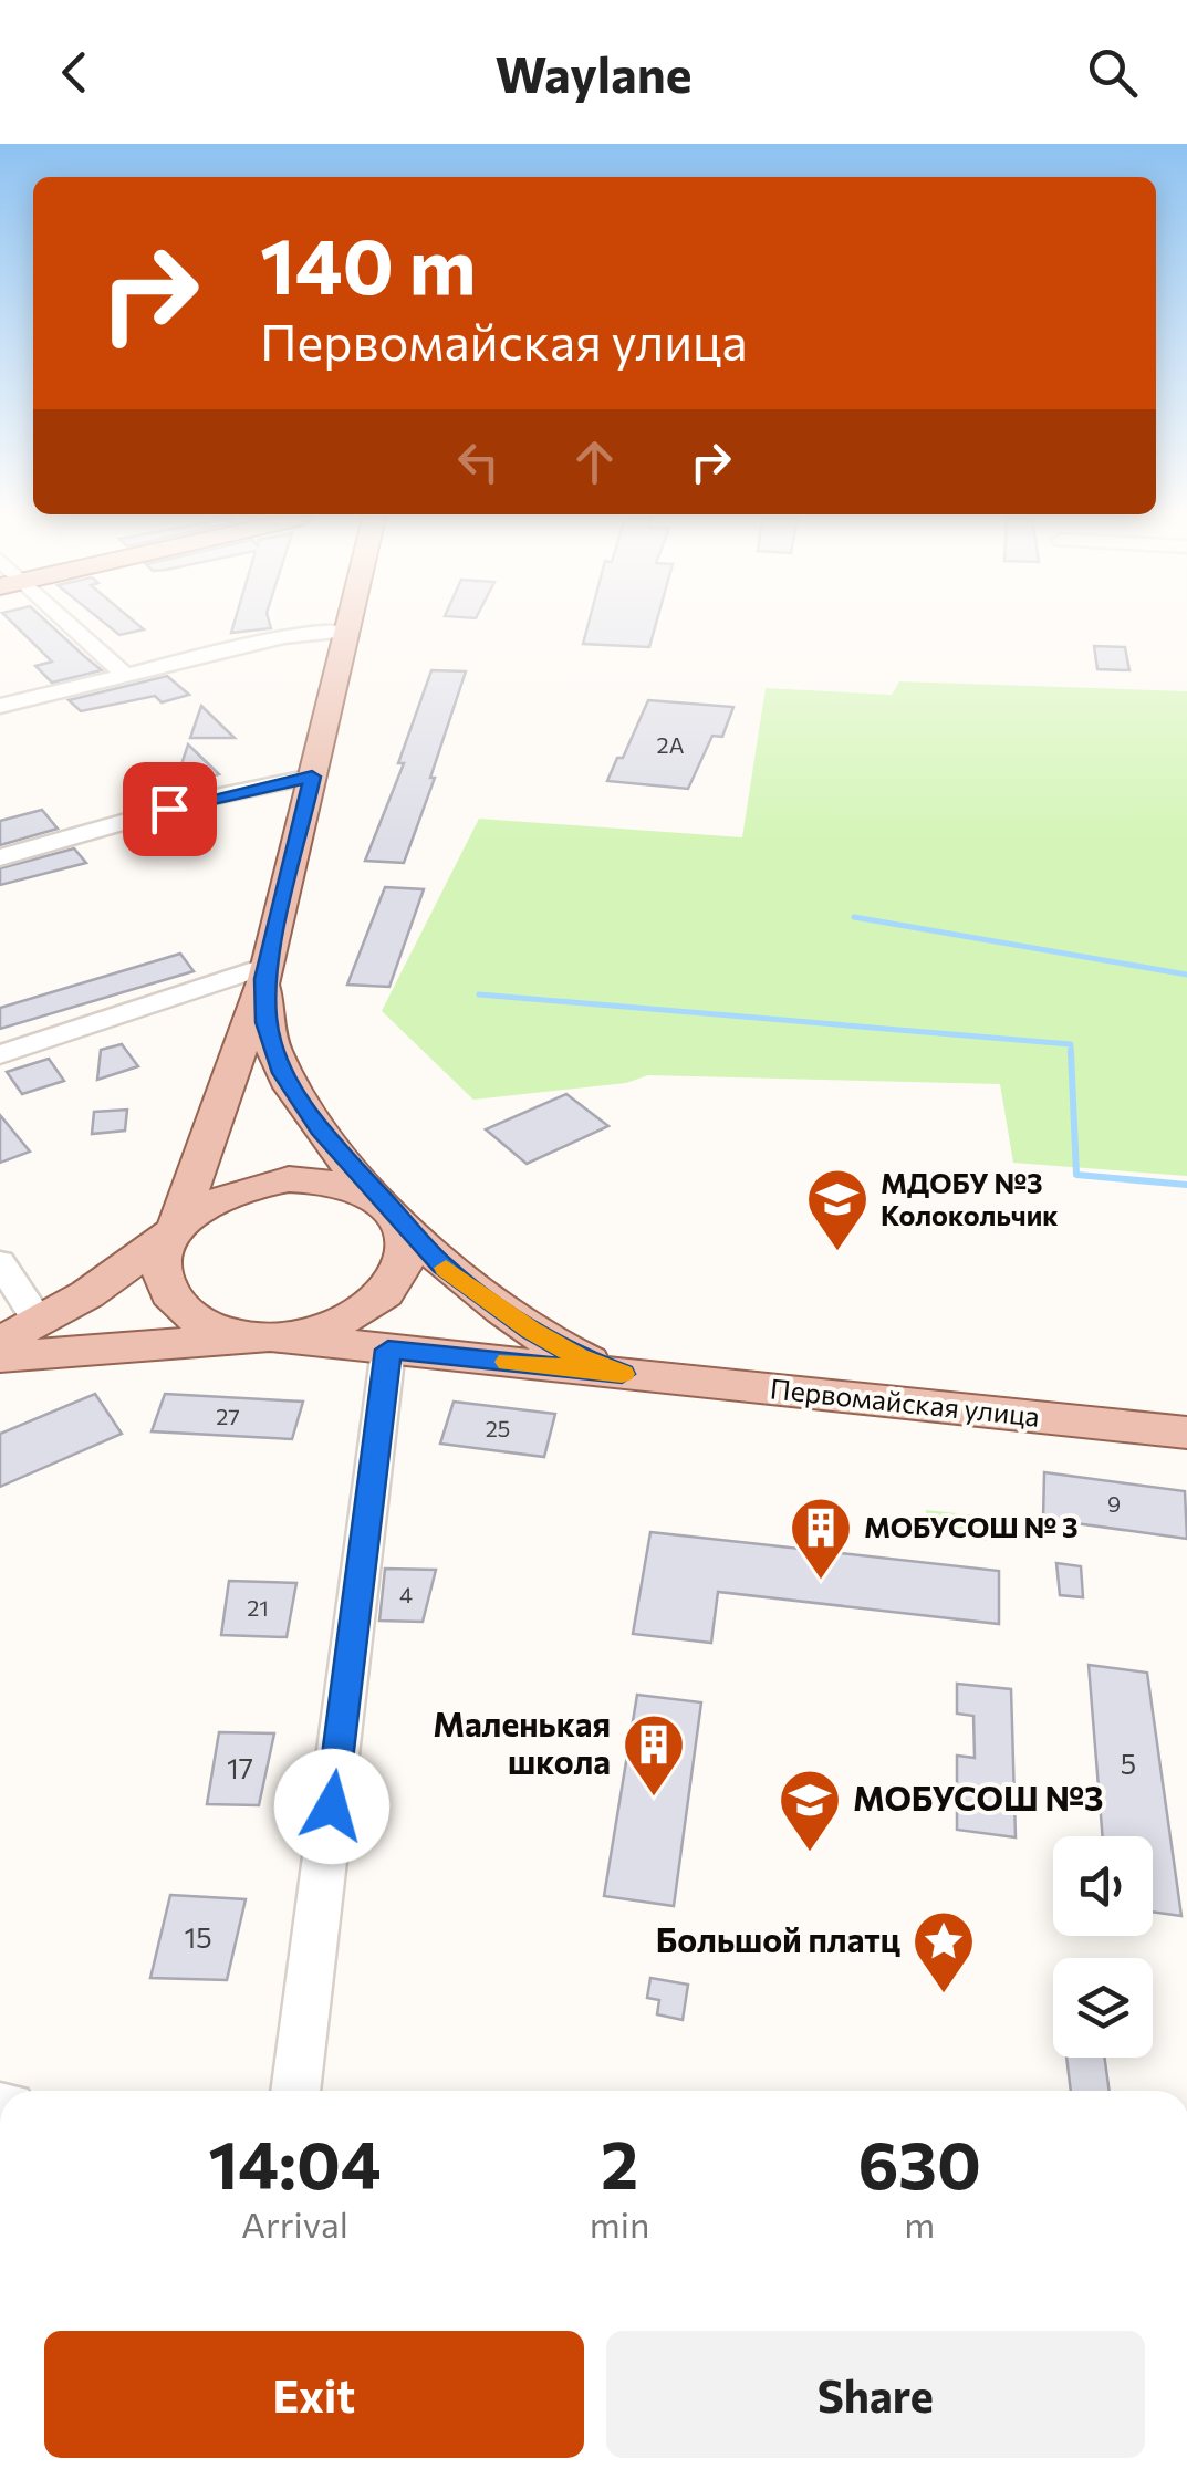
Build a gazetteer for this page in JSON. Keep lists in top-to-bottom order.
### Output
{
  "streets": {
    "main road": ["Первомайская улица"]
  },
  "places": {
    "school or university": ["МДОБУ №3 Колокольчик", "МОБУСОШ №3"],
    "building": ["МОБУСОШ № 3", "Маленькая школа"],
    "place": ["Большой платц"]
  },
  "house_numbers": [
    "2А",
    "27",
    "25",
    "9",
    "4",
    "21",
    "5",
    "17",
    "15"
  ],
  "page": {
    "header": "Waylane",
    "turn": ["140 m", "Первомайская улица"],
    "eta": [
      "14:04",
      "Arrival",
      "2",
      "min",
      "630",
      "m"
    ],
    "buttons": ["Exit", "Share"]
  }
}
